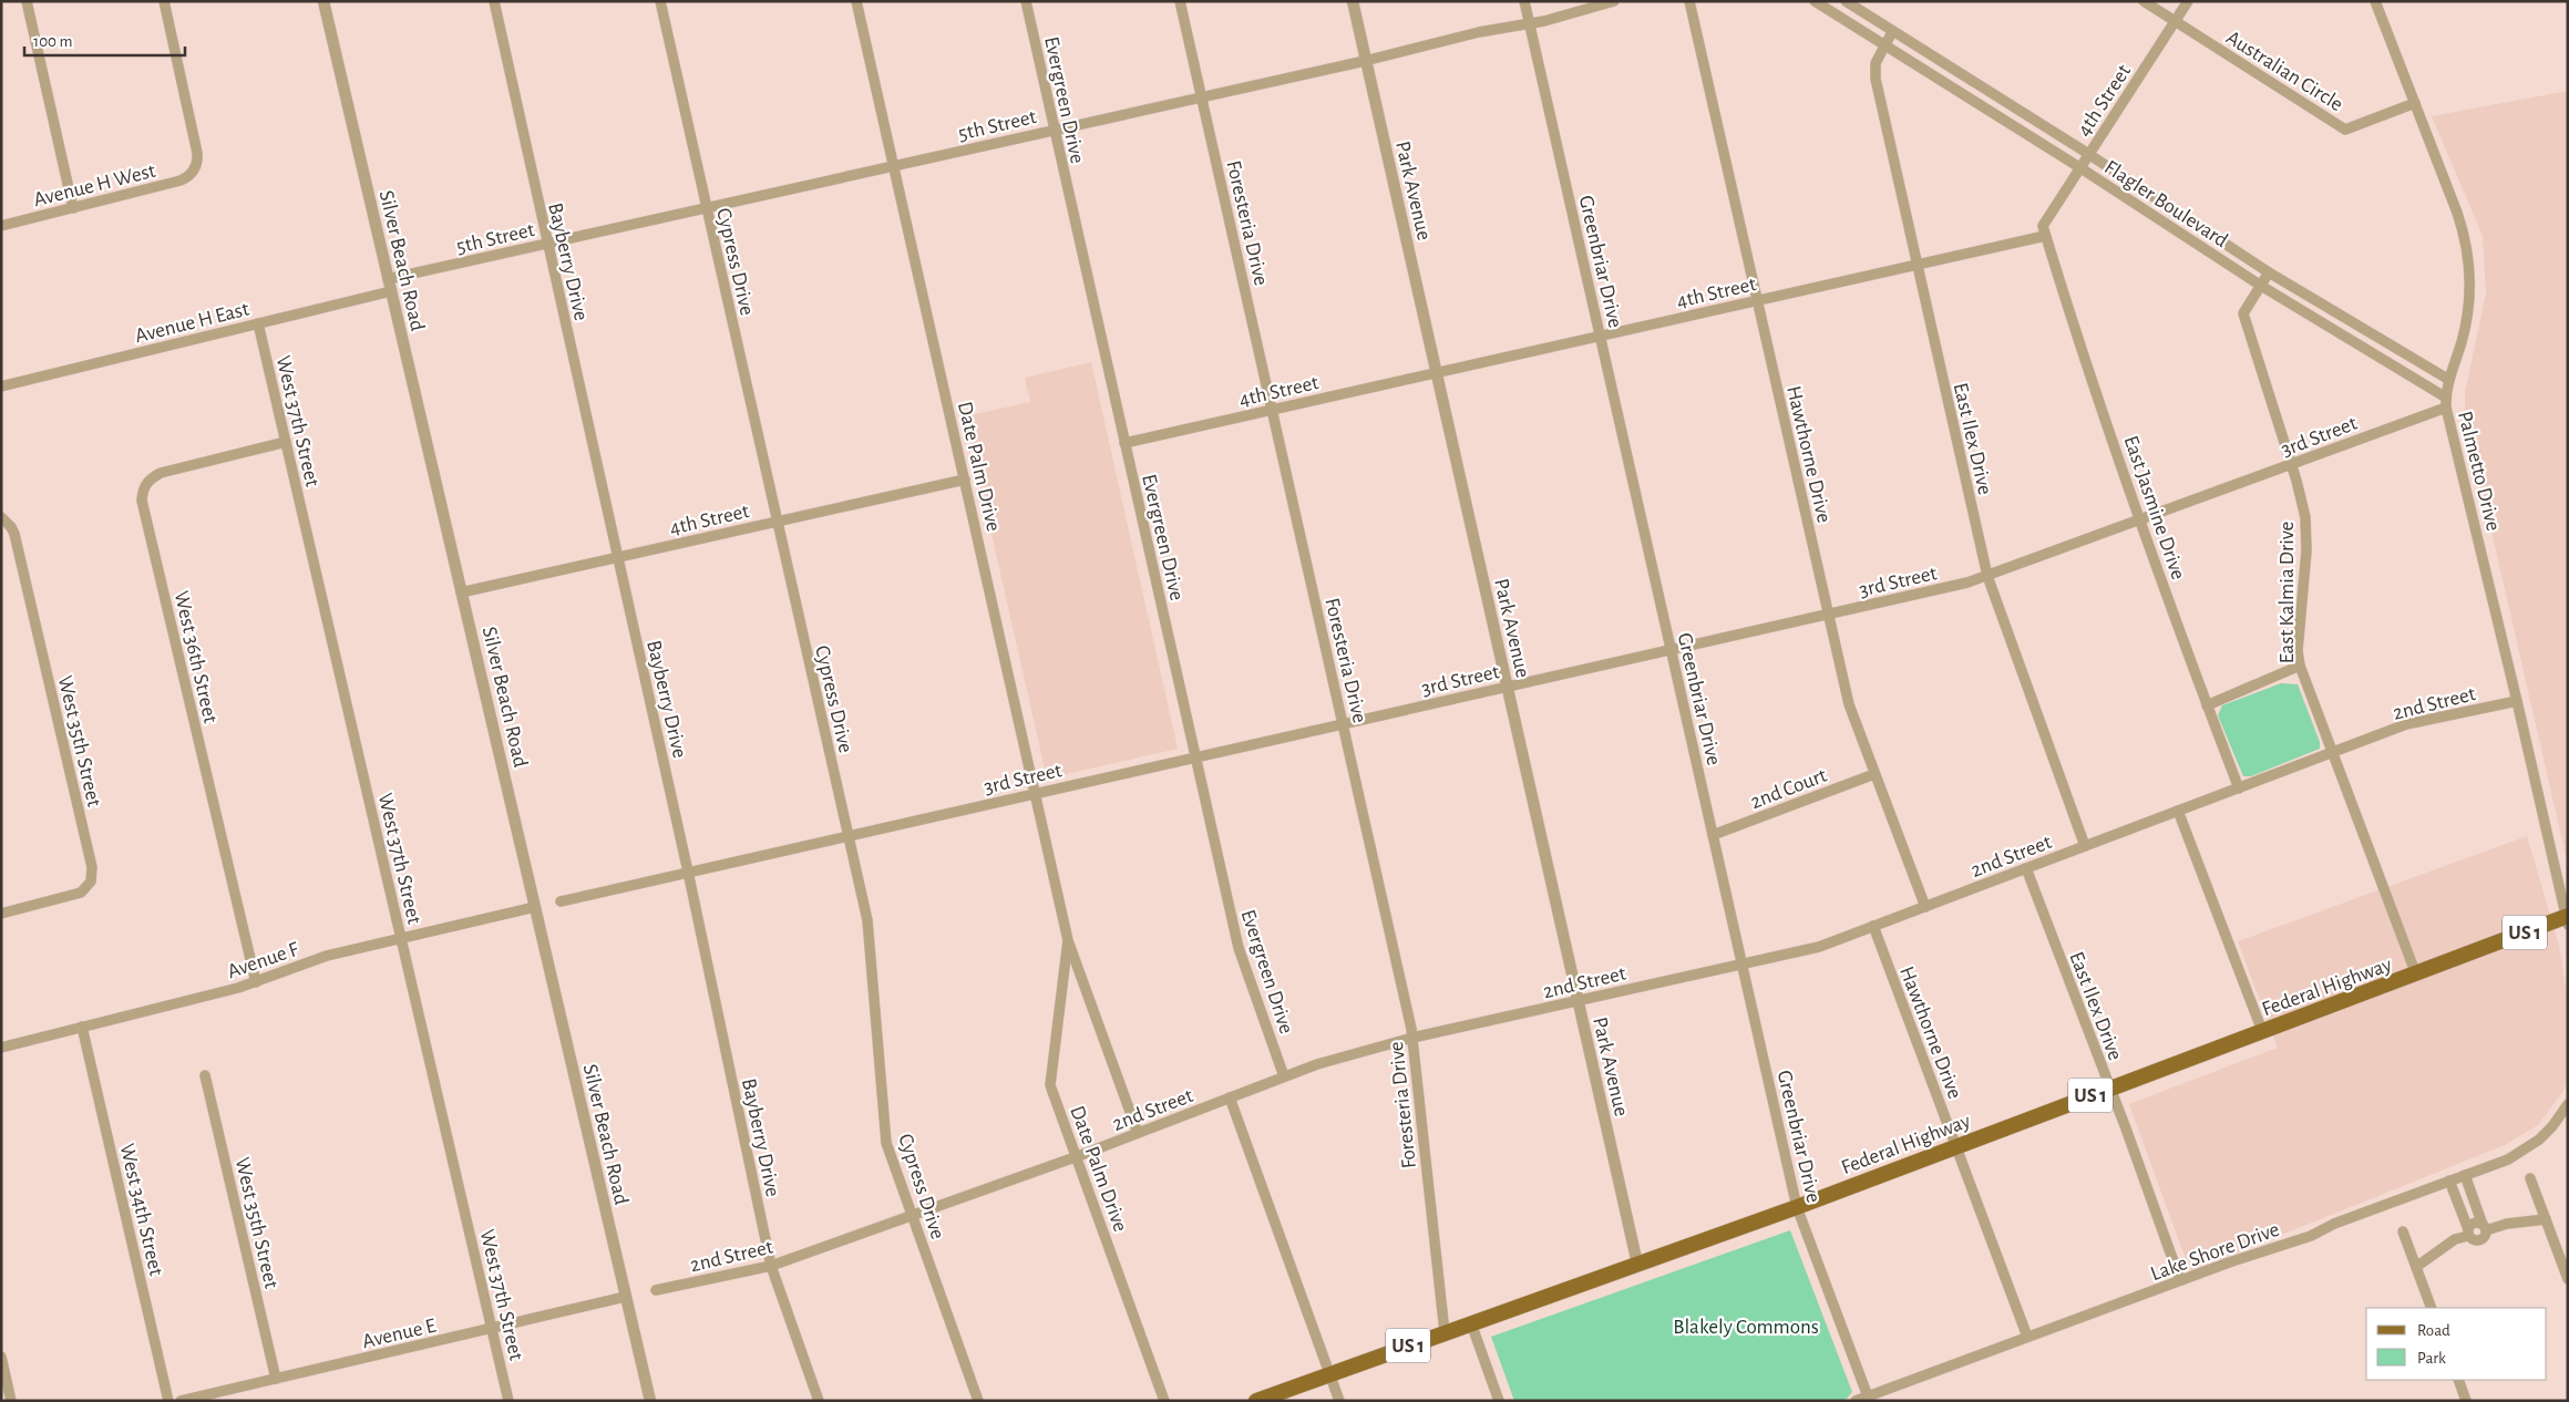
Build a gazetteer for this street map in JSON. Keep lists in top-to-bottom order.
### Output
{
  "streets": {
    "main road": ["US 1", "Federal Highway"],
    "street": [
      "Australian Circle",
      "Evergreen Drive",
      "4th Street",
      "5th Street",
      "Avenue H West",
      "Park Avenue",
      "Flagler Boulevard",
      "Foresteria Drive",
      "Silver Beach Road",
      "Bayberry Drive",
      "Cypress Drive",
      "Greenbriar Drive",
      "Avenue H East",
      "West 37th Street",
      "3rd Street",
      "East Ilex Drive",
      "Hawthorne Drive",
      "Date Palm Drive",
      "Palmetto Drive",
      "East Jasmine Drive",
      "East Kalmia Drive",
      "West 36th Street",
      "2nd Street",
      "West 35th Street",
      "2nd Court",
      "Avenue F",
      "West 34th Street",
      "Lake Shore Drive",
      "Avenue E"
    ]
  },
  "crossings": [
    ["Australian Circle", "4th Street"],
    ["Australian Circle", "Palmetto Drive"],
    ["Evergreen Drive", "4th Street"],
    ["Evergreen Drive", "5th Street"],
    ["Evergreen Drive", "3rd Street"],
    ["Evergreen Drive", "2nd Street"],
    ["4th Street", "Park Avenue"],
    ["4th Street", "Flagler Boulevard"],
    ["4th Street", "Foresteria Drive"],
    ["4th Street", "Silver Beach Road"],
    ["4th Street", "Bayberry Drive"],
    ["4th Street", "Cypress Drive"],
    ["4th Street", "Greenbriar Drive"],
    ["4th Street", "East Ilex Drive"],
    ["4th Street", "Hawthorne Drive"],
    ["4th Street", "Date Palm Drive"],
    ["4th Street", "East Jasmine Drive"],
    ["5th Street", "Park Avenue"],
    ["5th Street", "Foresteria Drive"],
    ["5th Street", "Silver Beach Road"],
    ["5th Street", "Bayberry Drive"],
    ["5th Street", "Cypress Drive"],
    ["5th Street", "Greenbriar Drive"],
    ["5th Street", "Avenue H East"],
    ["5th Street", "Date Palm Drive"],
    ["Park Avenue", "3rd Street"],
    ["Park Avenue", "2nd Street"],
    ["Park Avenue", "Federal Highway"],
    ["Flagler Boulevard", "3rd Street"],
    ["Flagler Boulevard", "East Ilex Drive"],
    ["Flagler Boulevard", "Palmetto Drive"],
    ["Flagler Boulevard", "East Kalmia Drive"],
    ["Foresteria Drive", "3rd Street"],
    ["Foresteria Drive", "2nd Street"],
    ["Foresteria Drive", "Federal Highway"],
    ["Silver Beach Road", "Avenue H East"],
    ["Silver Beach Road", "Avenue F"],
    ["Silver Beach Road", "Avenue E"],
    ["Bayberry Drive", "3rd Street"],
    ["Bayberry Drive", "2nd Street"],
    ["Cypress Drive", "3rd Street"],
    ["Cypress Drive", "2nd Street"],
    ["Greenbriar Drive", "3rd Street"],
    ["Greenbriar Drive", "2nd Street"],
    ["Greenbriar Drive", "2nd Court"],
    ["Greenbriar Drive", "Federal Highway"],
    ["Greenbriar Drive", "Lake Shore Drive"],
    ["Avenue H East", "West 37th Street"],
    ["West 37th Street", "West 36th Street"],
    ["West 37th Street", "Avenue F"],
    ["West 37th Street", "Avenue E"],
    ["3rd Street", "East Ilex Drive"],
    ["3rd Street", "Hawthorne Drive"],
    ["3rd Street", "Date Palm Drive"],
    ["3rd Street", "Palmetto Drive"],
    ["3rd Street", "East Jasmine Drive"],
    ["3rd Street", "East Kalmia Drive"],
    ["East Ilex Drive", "2nd Street"],
    ["East Ilex Drive", "Federal Highway"],
    ["East Ilex Drive", "Lake Shore Drive"],
    ["Hawthorne Drive", "2nd Street"],
    ["Hawthorne Drive", "2nd Court"],
    ["Hawthorne Drive", "Federal Highway"],
    ["Hawthorne Drive", "Lake Shore Drive"],
    ["Date Palm Drive", "2nd Street"],
    ["Palmetto Drive", "2nd Street"],
    ["Palmetto Drive", "Federal Highway"],
    ["East Jasmine Drive", "2nd Street"],
    ["East Kalmia Drive", "2nd Street"],
    ["East Kalmia Drive", "Federal Highway"],
    ["West 36th Street", "Avenue F"],
    ["West 35th Street", "Avenue E"],
    ["Avenue F", "West 34th Street"]
  ],
  "parks": ["Blakely Commons"],
  "legend": ["Road", "Park"],
  "scale_bar": "100 m"
}
